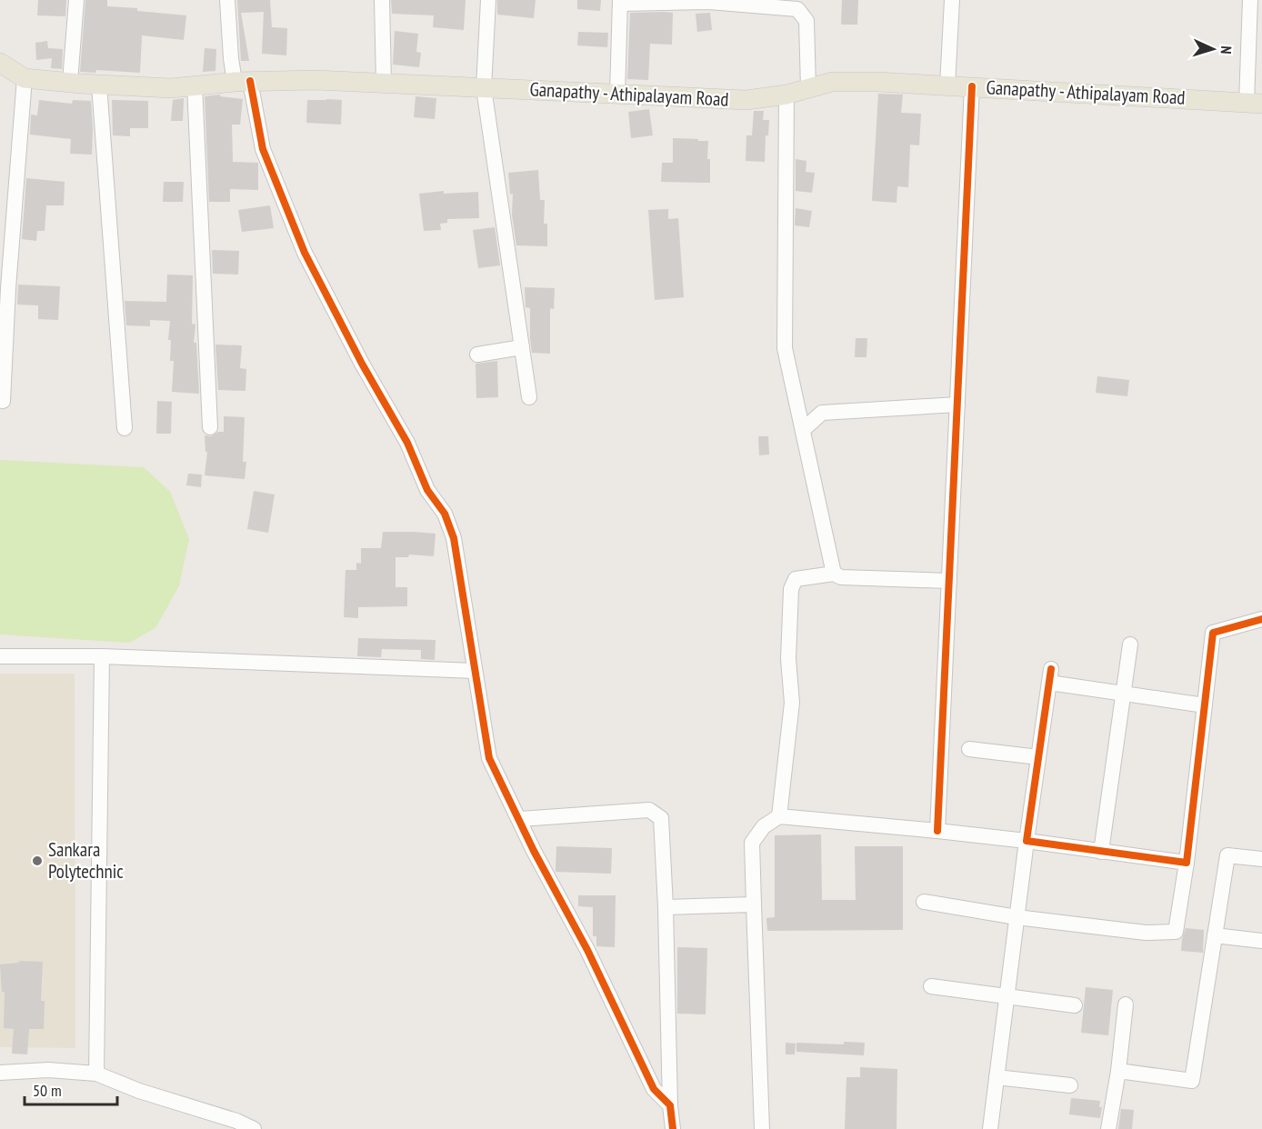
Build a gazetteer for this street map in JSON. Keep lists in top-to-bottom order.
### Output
{
  "streets": {
    "main road": ["Ganapathy - Athipalayam Road"]
  },
  "places": ["Sankara Polytechnic"],
  "scale_bar": "50 m",
  "north": "right"
}
